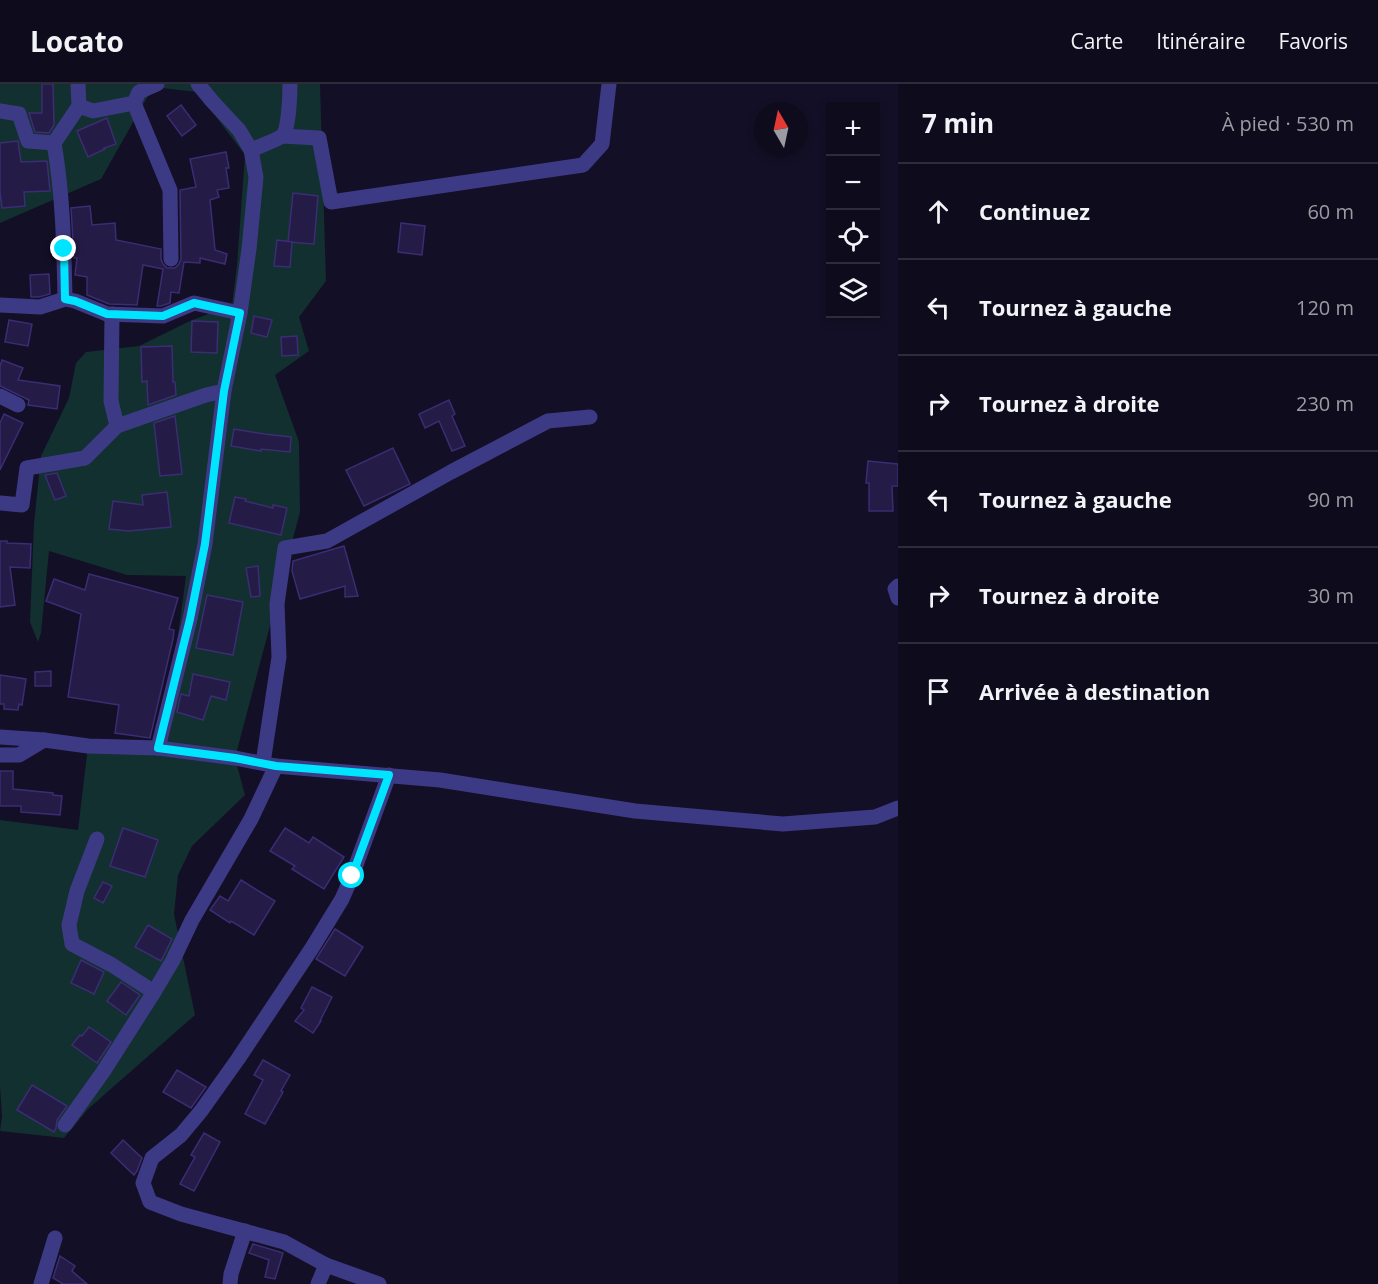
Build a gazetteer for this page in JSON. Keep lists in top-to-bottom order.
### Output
{
  "north": "top",
  "page": {
    "header": "Locato",
    "nav": ["Carte", "Itinéraire", "Favoris"],
    "heading": ["7 min", "À pied · 530 m"],
    "map_buttons": ["+", "−"],
    "list": [
      ["Continuez", "60 m"],
      ["Tournez à gauche", "120 m"],
      ["Tournez à droite", "230 m"],
      ["Tournez à gauche", "90 m"],
      ["Tournez à droite", "30 m"],
      "Arrivée à destination"
    ]
  }
}
